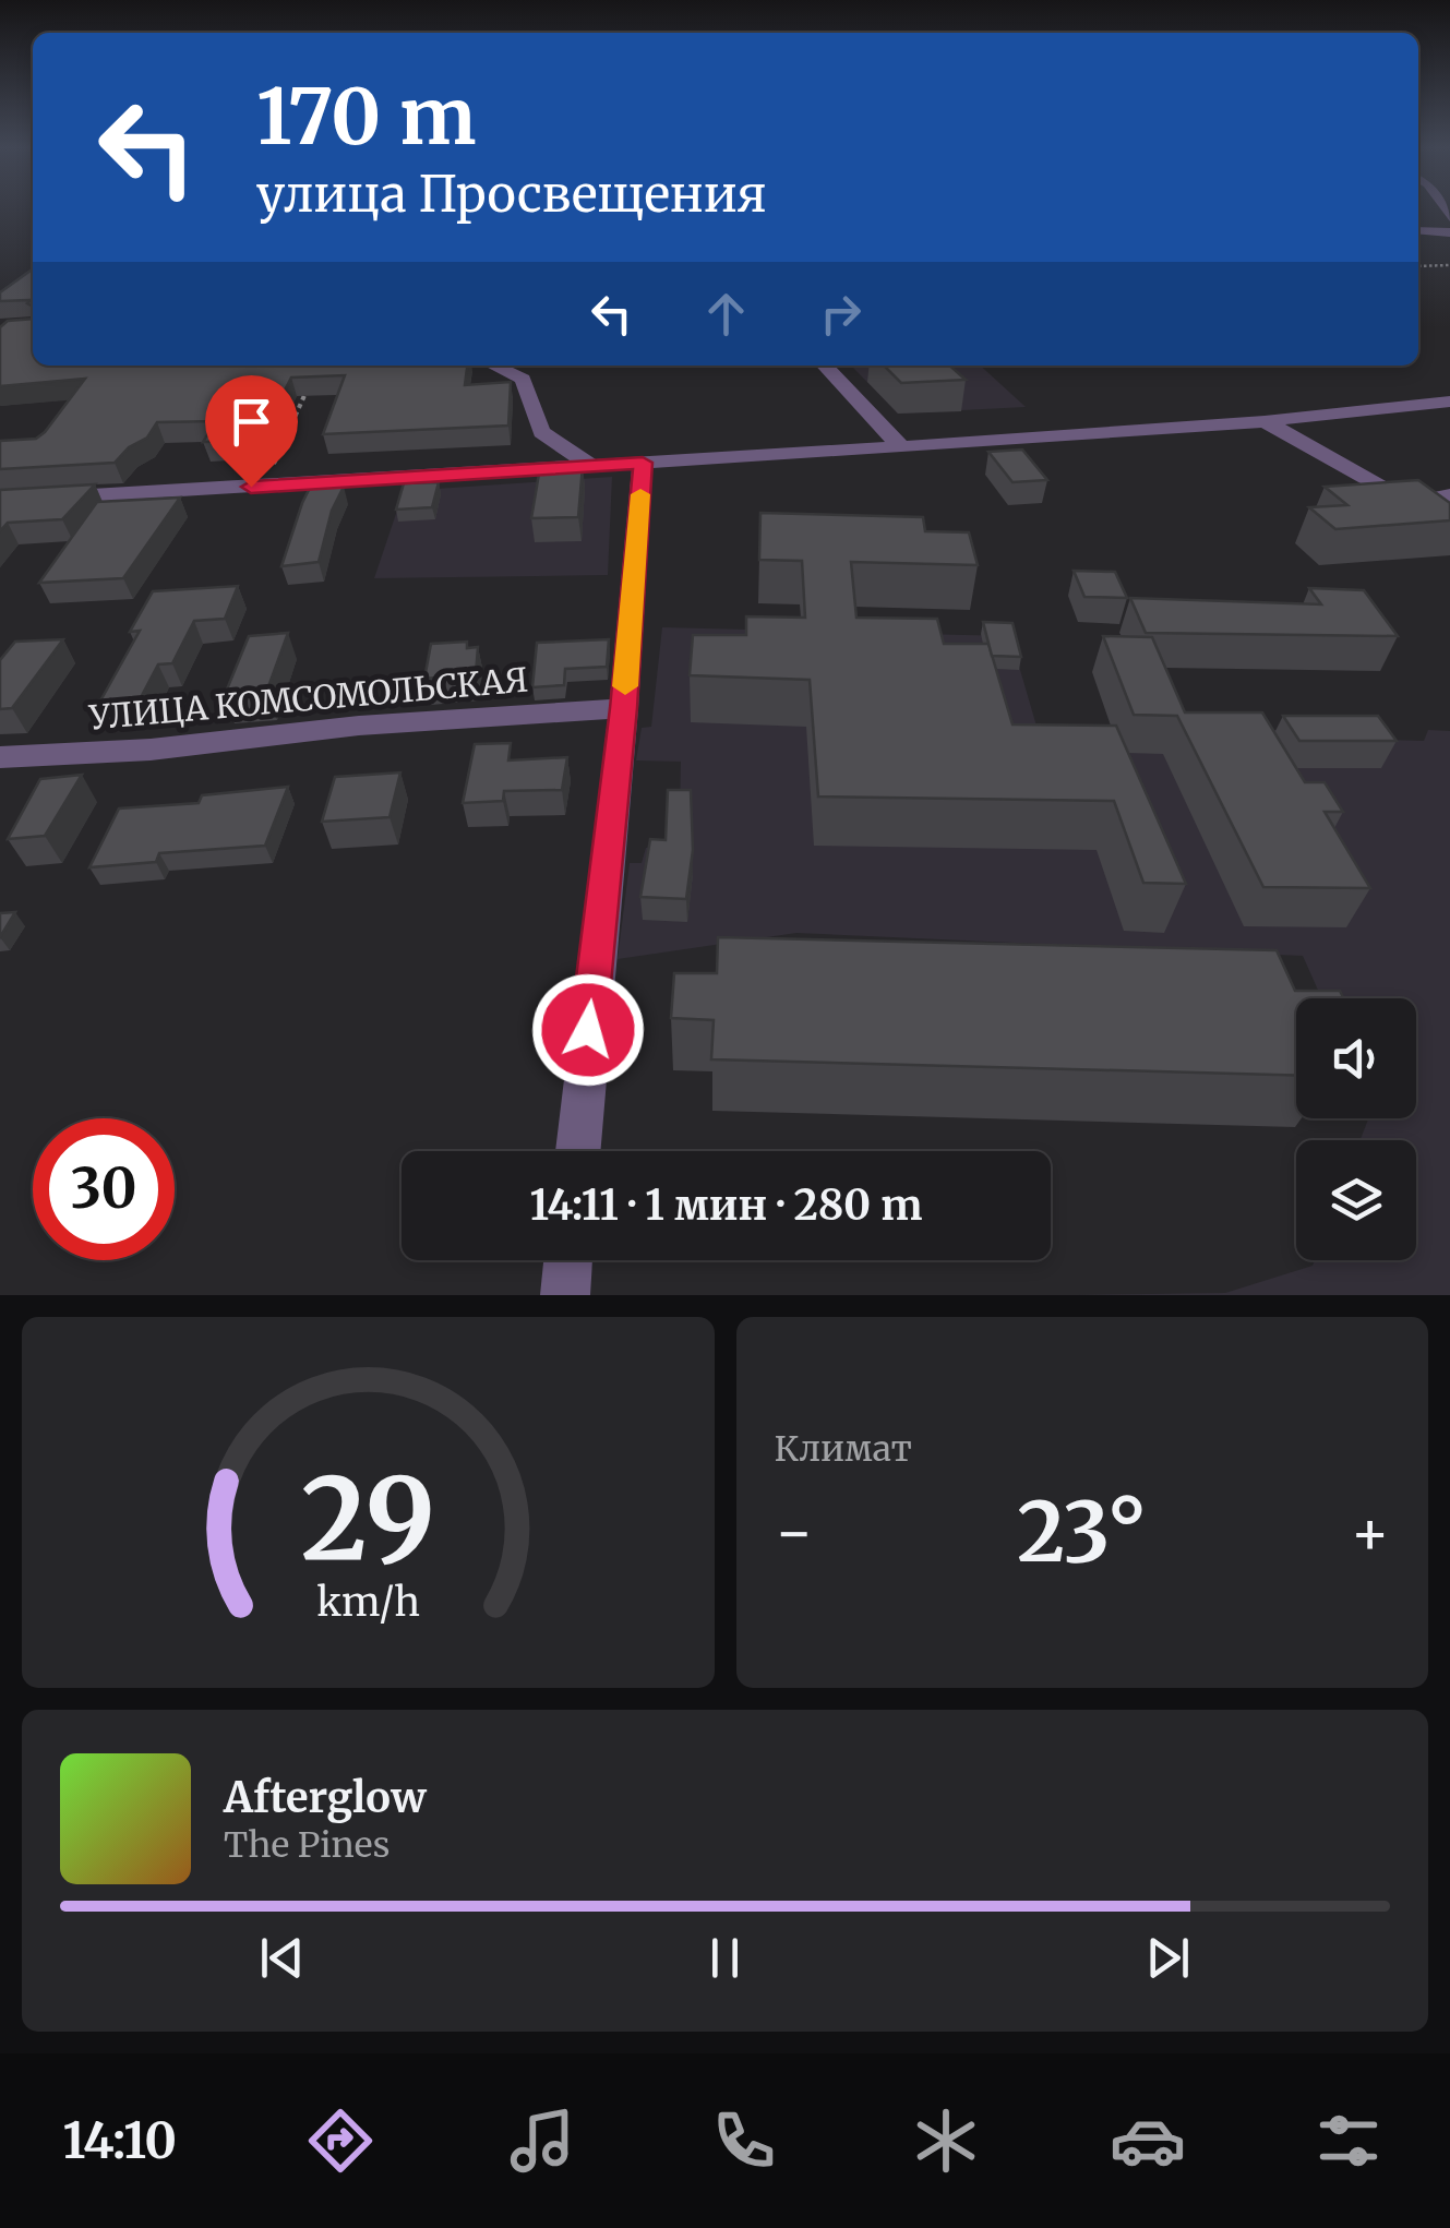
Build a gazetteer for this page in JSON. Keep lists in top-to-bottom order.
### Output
{
  "streets": {
    "street": ["УЛИЦА КОМСОМОЛЬСКАЯ"]
  },
  "page": {
    "turn": ["170 m", "улица Просвещения"],
    "limit": "30",
    "trip": "14:11 · 1 мин · 280 m",
    "tile": "Климат",
    "heat": ["−", "23°", "+"],
    "song": ["Afterglow", "The Pines"],
    "tabs": "14:10",
    "gauge": ["29", "km/h"]
  }
}
